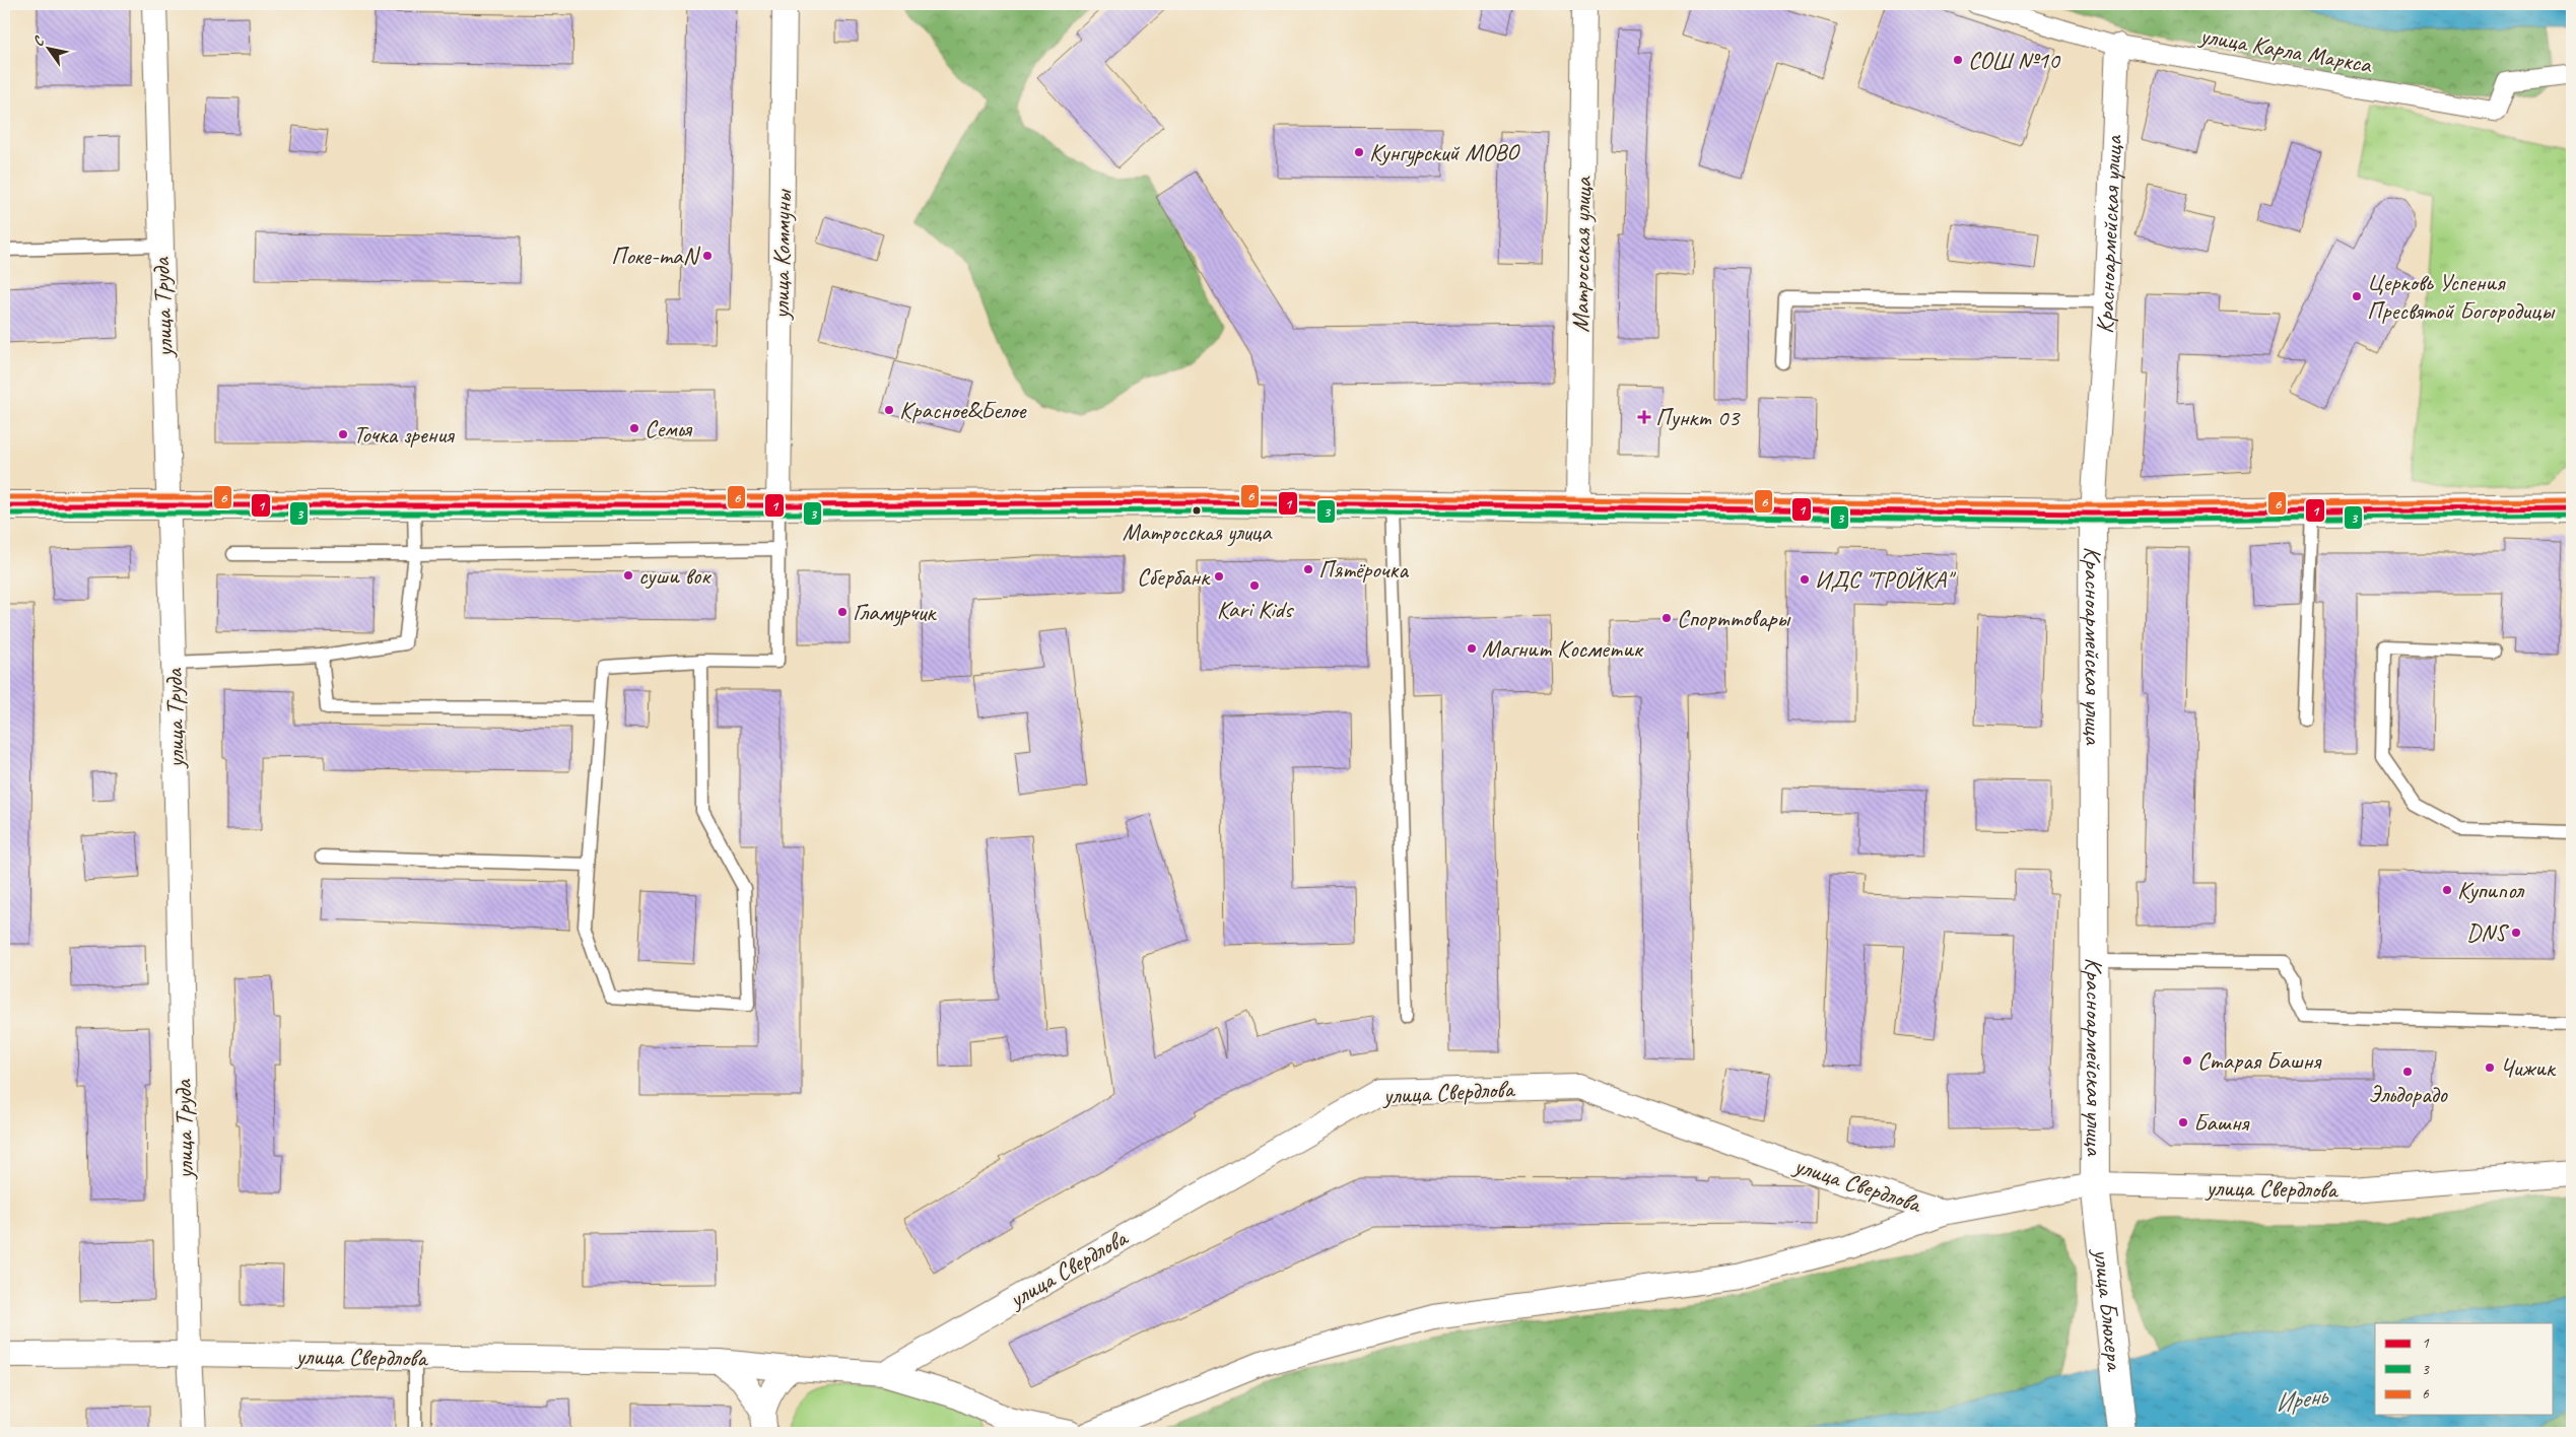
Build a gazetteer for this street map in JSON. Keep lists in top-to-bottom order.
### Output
{
  "streets": {
    "street": [
      "улица Карла Маркса",
      "Красноармейская улица",
      "улица Коммуны",
      "Матросская улица",
      "улица Труда",
      "улица Свердлова",
      "улица Блюхера"
    ]
  },
  "crossings": [
    ["улица Карла Маркса", "Красноармейская улица"],
    ["Красноармейская улица", "улица Свердлова"],
    ["Красноармейская улица", "улица Блюхера"],
    ["улица Труда", "улица Свердлова"],
    ["улица Свердлова", "улица Блюхера"]
  ],
  "water": ["Ирень"],
  "places": {
    "other": [
      "СОШ №10",
      "Кунгурский МОВО",
      "Поке-maN",
      "Церковь Успения Пресвятой Богородицы",
      "Красное&Белое",
      "Семья",
      "Точка зрения",
      "Матросская улица",
      "Пятёрочка",
      "суши вок",
      "Сбербанк",
      "ИДС \"ТРОЙКА\"",
      "Kari Kids",
      "Гламурчик",
      "Спорттовары",
      "Магнит Косметик",
      "Купипол",
      "DNS",
      "Старая Башня",
      "Чижик",
      "Эльдорадо",
      "Башня"
    ],
    "health": ["Пункт 03"]
  },
  "lines": ["transit line 6", "transit line 1", "transit line 3"],
  "legend": ["1", "3", "6"],
  "north": "top left"
}
